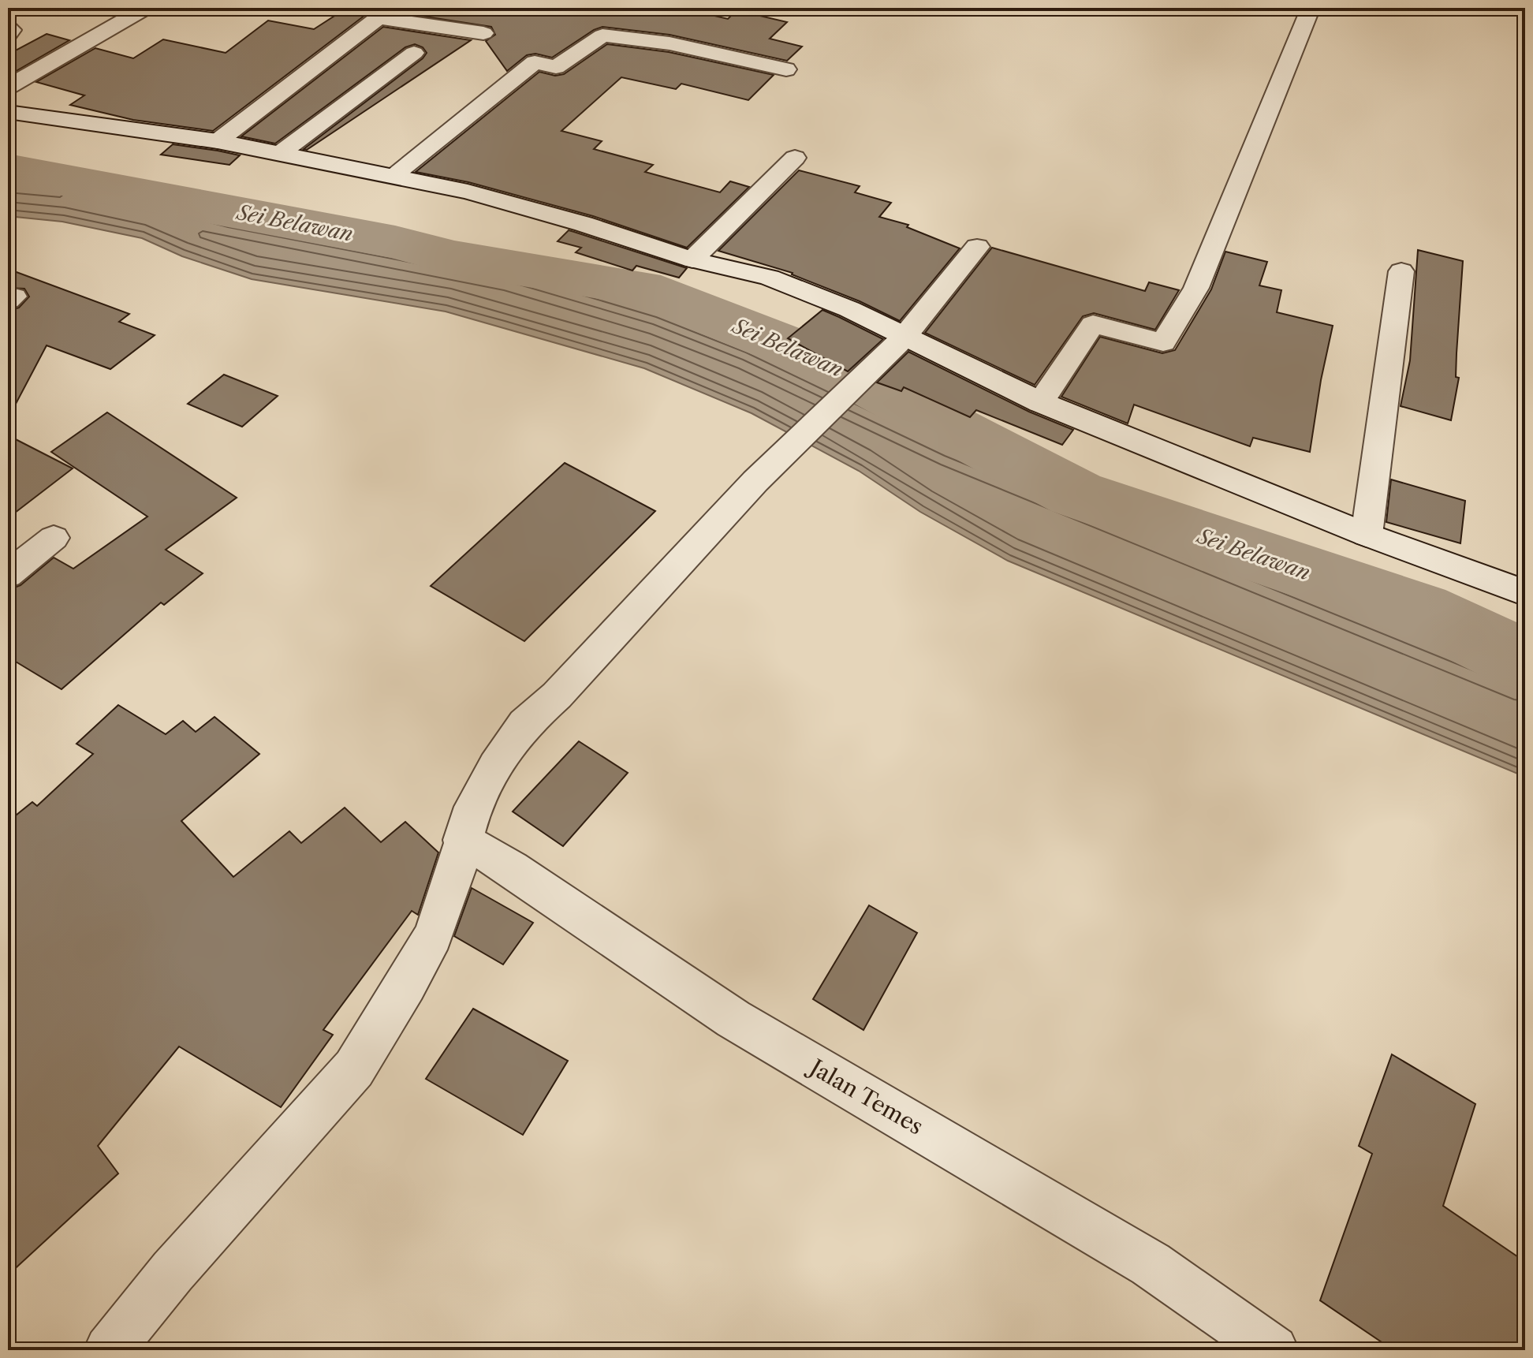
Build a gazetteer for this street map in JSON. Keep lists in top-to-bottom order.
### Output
{
  "streets": {
    "street": ["Jalan Temes"]
  },
  "water": ["Sei Belawan"]
}
